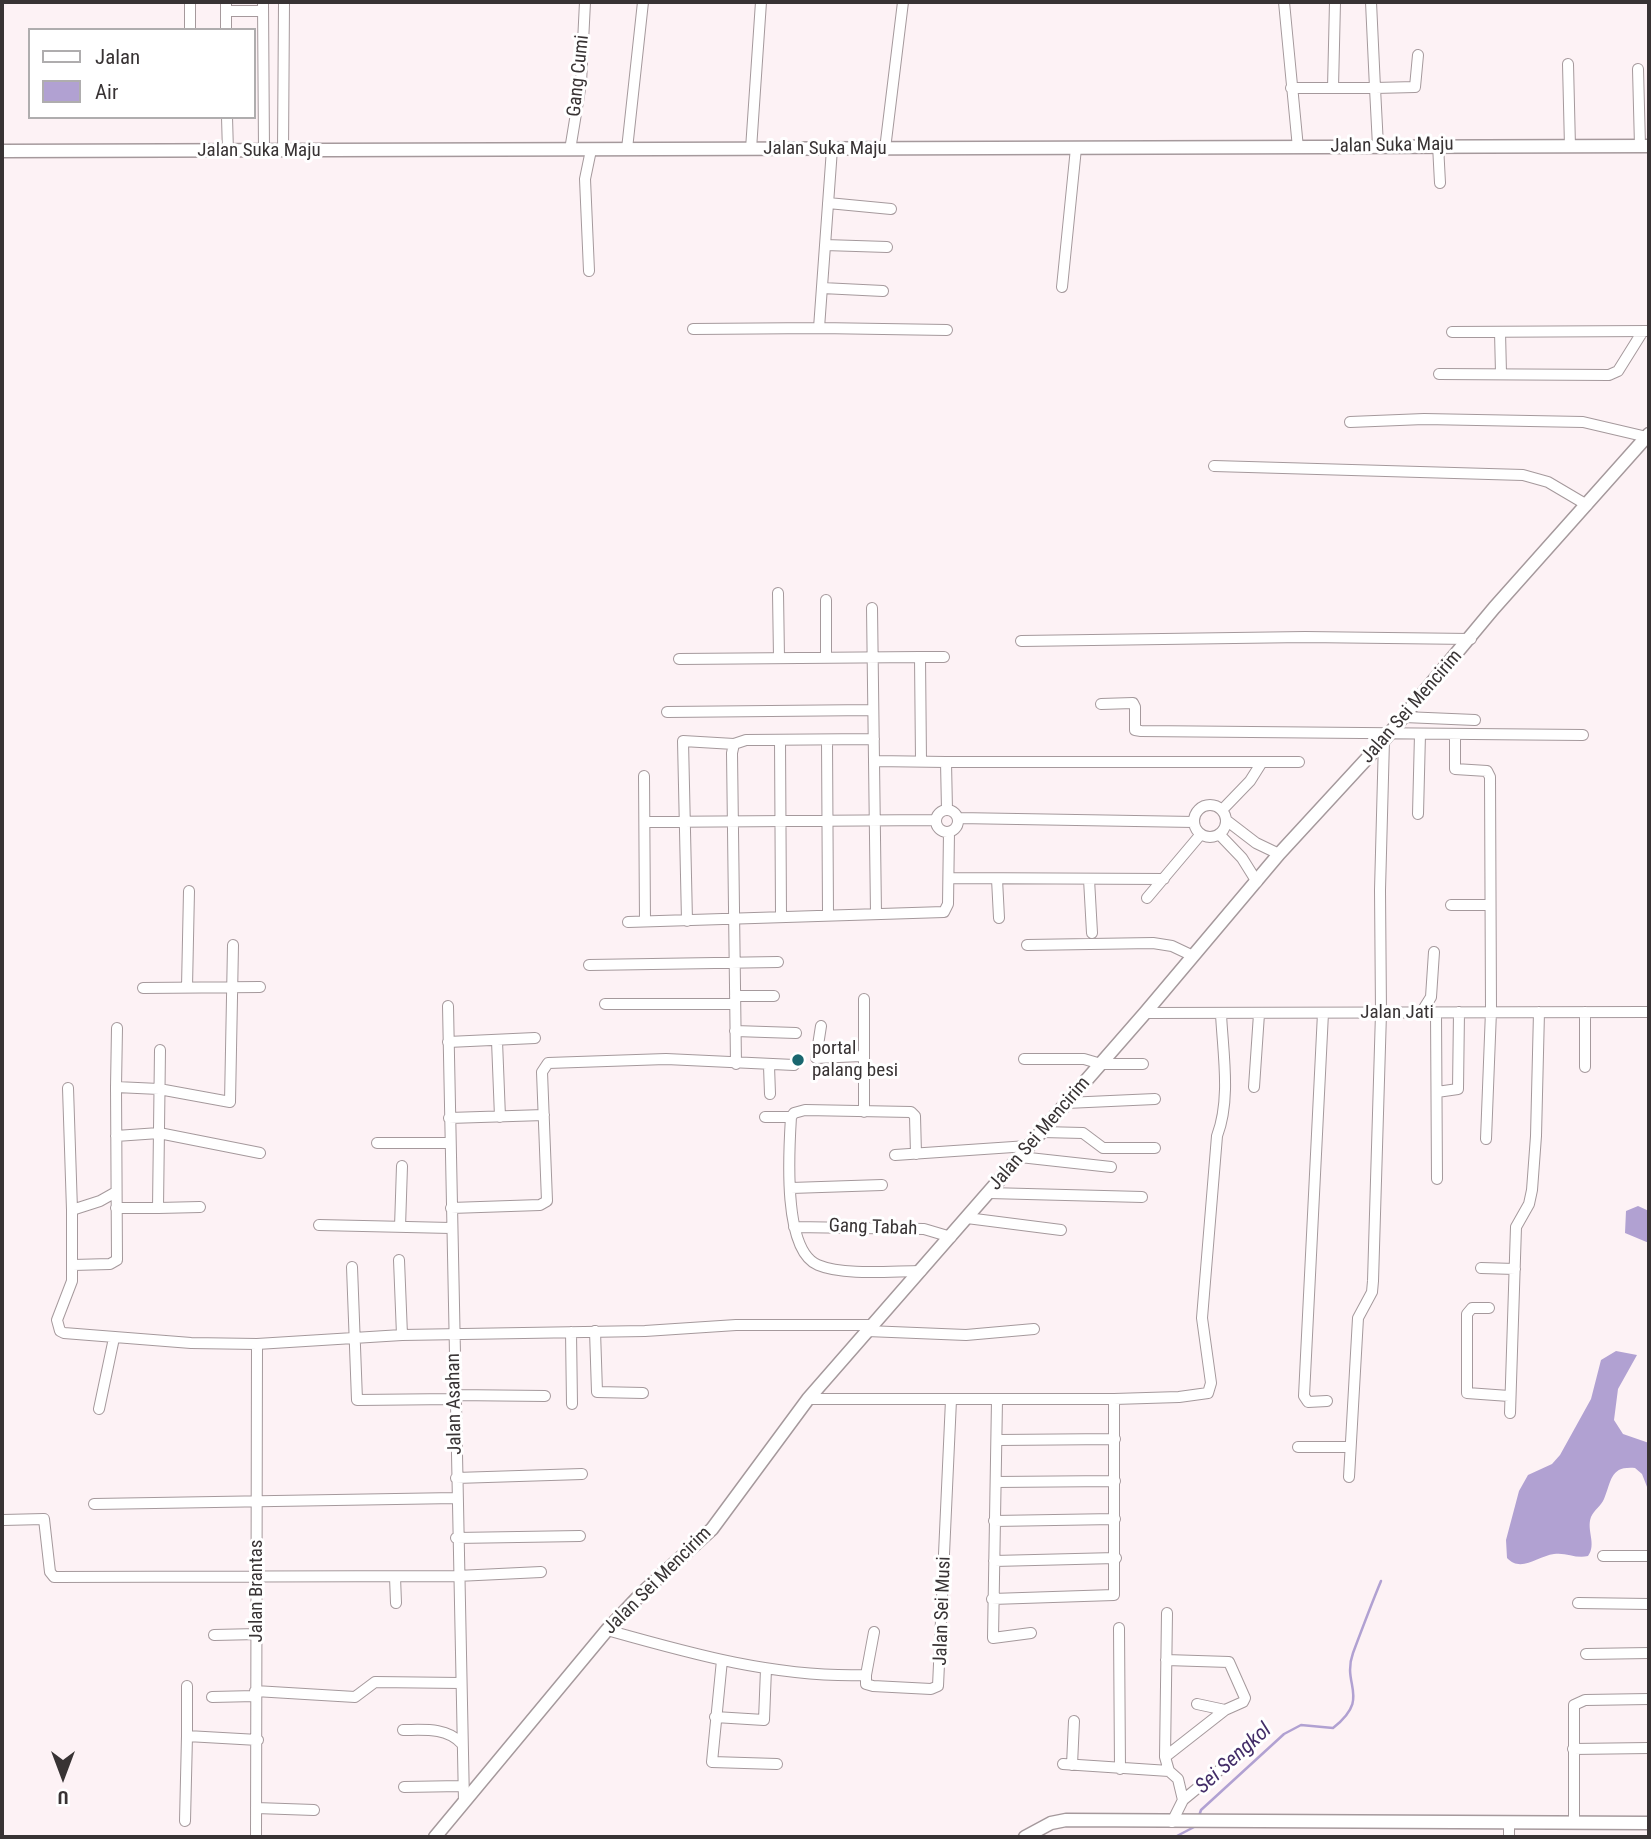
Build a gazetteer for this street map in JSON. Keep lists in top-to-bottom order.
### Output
{
  "streets": {
    "street": [
      "Gang Cumi",
      "Jalan Suka Maju",
      "Jalan Sei Mencirim",
      "Jalan Jati",
      "Gang Tabah",
      "Jalan Asahan",
      "Jalan Brantas",
      "Jalan Sei Musi"
    ]
  },
  "crossings": [
    ["Gang Cumi", "Jalan Suka Maju"],
    ["Jalan Sei Mencirim", "Jalan Jati"],
    ["Jalan Sei Mencirim", "Gang Tabah"],
    ["Jalan Sei Mencirim", "Jalan Asahan"],
    ["Jalan Sei Mencirim", "Jalan Sei Musi"]
  ],
  "water": ["Sei Sengkol"],
  "places": ["portal palang besi"],
  "legend": ["Jalan", "Air"],
  "north": "bottom"
}
